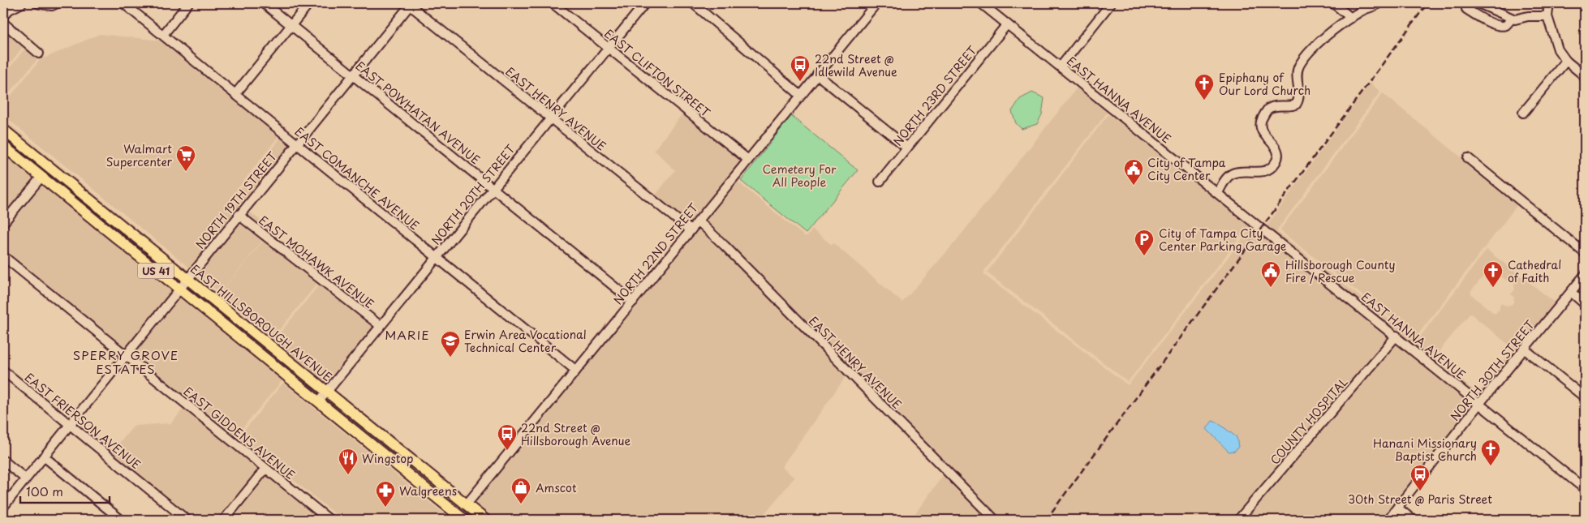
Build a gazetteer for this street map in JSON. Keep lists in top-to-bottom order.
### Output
{
  "streets": {
    "main road": ["NORTH 22ND STREET", "US 41", "EAST HILLSBOROUGH AVENUE"],
    "street": [
      "EAST CLIFTON STREET",
      "NORTH 23RD STREET",
      "EAST HANNA AVENUE",
      "EAST HENRY AVENUE",
      "EAST POWHATAN AVENUE",
      "EAST COMANCHE AVENUE",
      "NORTH 20TH STREET",
      "NORTH 19TH STREET",
      "EAST MOHAWK AVENUE",
      "NORTH 30TH STREET",
      "EAST FRIERSON AVENUE",
      "COUNTY HOSPITAL",
      "EAST GIDDENS AVENUE"
    ]
  },
  "crossings": [
    ["EAST CLIFTON STREET", "NORTH 20TH STREET"],
    ["EAST CLIFTON STREET", "NORTH 22ND STREET"],
    ["NORTH 23RD STREET", "EAST HANNA AVENUE"],
    ["EAST HANNA AVENUE", "NORTH 30TH STREET"],
    ["EAST HANNA AVENUE", "COUNTY HOSPITAL"],
    ["EAST HENRY AVENUE", "NORTH 20TH STREET"],
    ["EAST HENRY AVENUE", "NORTH 19TH STREET"],
    ["EAST HENRY AVENUE", "NORTH 22ND STREET"],
    ["EAST POWHATAN AVENUE", "NORTH 20TH STREET"],
    ["EAST POWHATAN AVENUE", "NORTH 19TH STREET"],
    ["EAST POWHATAN AVENUE", "NORTH 22ND STREET"],
    ["EAST COMANCHE AVENUE", "NORTH 20TH STREET"],
    ["EAST COMANCHE AVENUE", "NORTH 19TH STREET"],
    ["EAST COMANCHE AVENUE", "NORTH 22ND STREET"],
    ["NORTH 20TH STREET", "EAST MOHAWK AVENUE"],
    ["NORTH 20TH STREET", "US 41"],
    ["NORTH 20TH STREET", "EAST HILLSBOROUGH AVENUE"],
    ["NORTH 19TH STREET", "EAST MOHAWK AVENUE"],
    ["NORTH 19TH STREET", "US 41"],
    ["NORTH 19TH STREET", "EAST HILLSBOROUGH AVENUE"],
    ["NORTH 19TH STREET", "EAST FRIERSON AVENUE"],
    ["NORTH 19TH STREET", "EAST GIDDENS AVENUE"],
    ["NORTH 22ND STREET", "US 41"],
    ["NORTH 22ND STREET", "EAST HILLSBOROUGH AVENUE"]
  ],
  "districts": ["MARIE", "SPERRY GROVE ESTATES"],
  "parks": ["Cemetery For All People"],
  "places": {
    "bus stop": ["22nd Street @ Idlewild Avenue", "22nd Street @ Hillsborough Avenue", "30th Street @ Paris Street"],
    "church": ["Epiphany of Our Lord Church", "Cathedral of Faith", "Hanani Missionary Baptist Church"],
    "supermarket": ["Walmart Supercenter"],
    "public building": ["City of Tampa City Center", "Hillsborough County Fire / Rescue"],
    "parking": ["City of Tampa City Center Parking Garage"],
    "school or university": ["Erwin Area Vocational Technical Center"],
    "restaurant": ["Wingstop"],
    "shop": ["Amscot"],
    "pharmacy": ["Walgreens"]
  },
  "scale_bar": "100 m"
}
